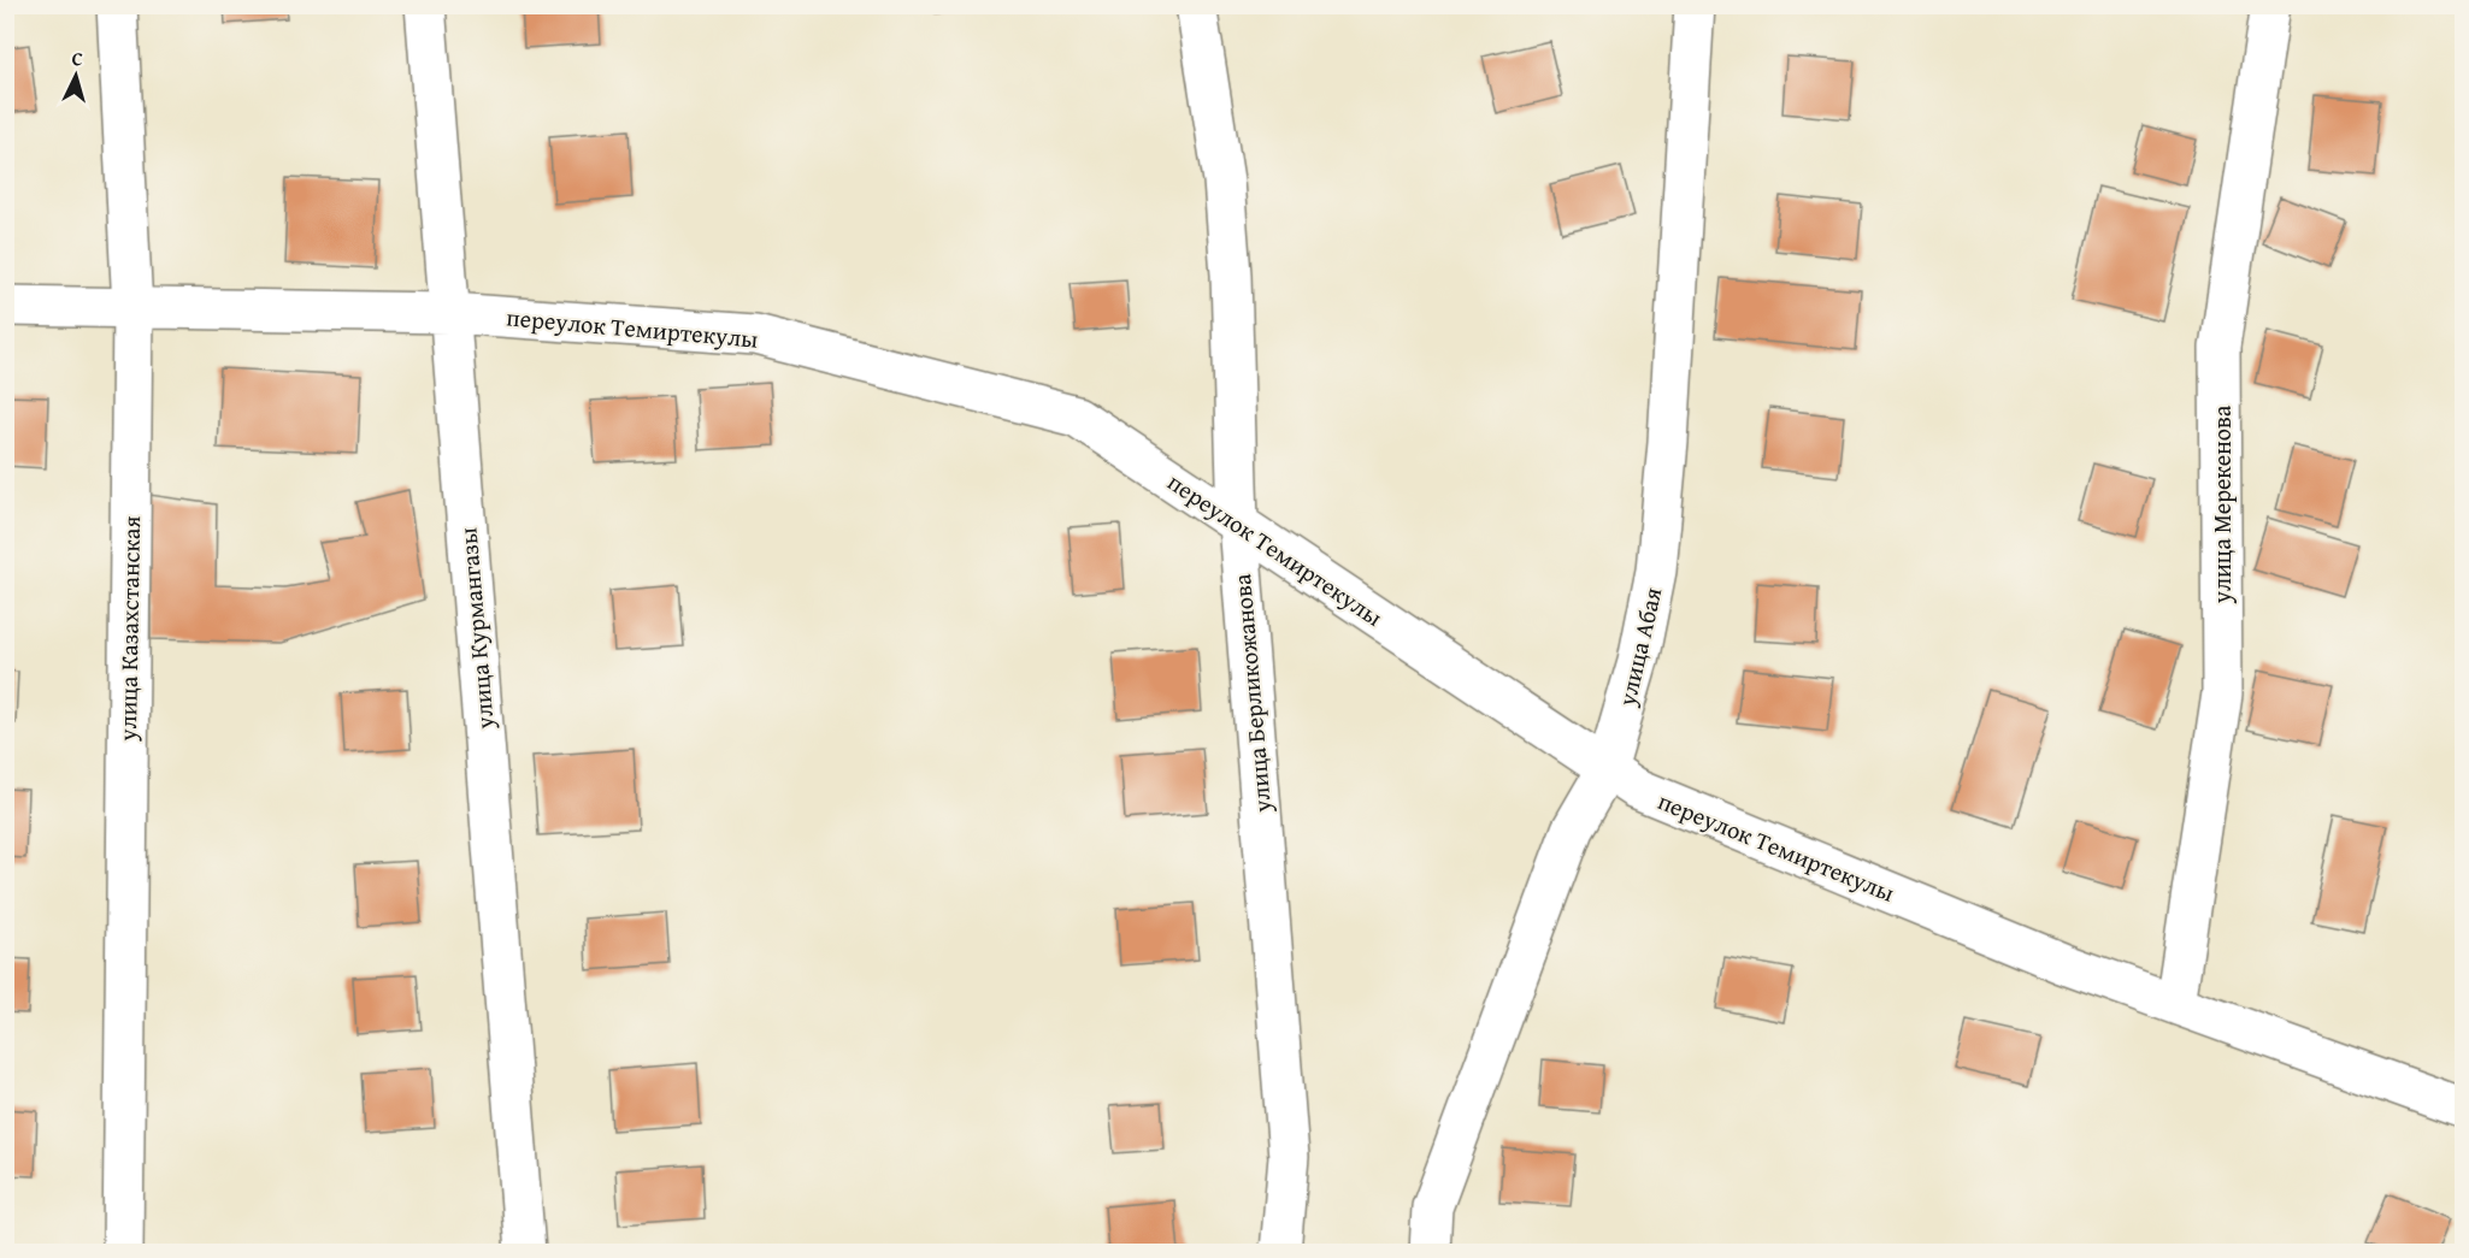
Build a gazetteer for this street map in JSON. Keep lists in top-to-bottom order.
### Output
{
  "streets": {
    "street": [
      "переулок Темиртекулы",
      "улица Мерекенова",
      "улица Казахстанская",
      "улица Курмангазы",
      "улица Абая",
      "улица Берликожанова"
    ]
  },
  "crossings": [
    ["переулок Темиртекулы", "улица Мерекенова"],
    ["переулок Темиртекулы", "улица Казахстанская"],
    ["переулок Темиртекулы", "улица Курмангазы"],
    ["переулок Темиртекулы", "улица Абая"],
    ["переулок Темиртекулы", "улица Берликожанова"]
  ],
  "north": "top"
}
